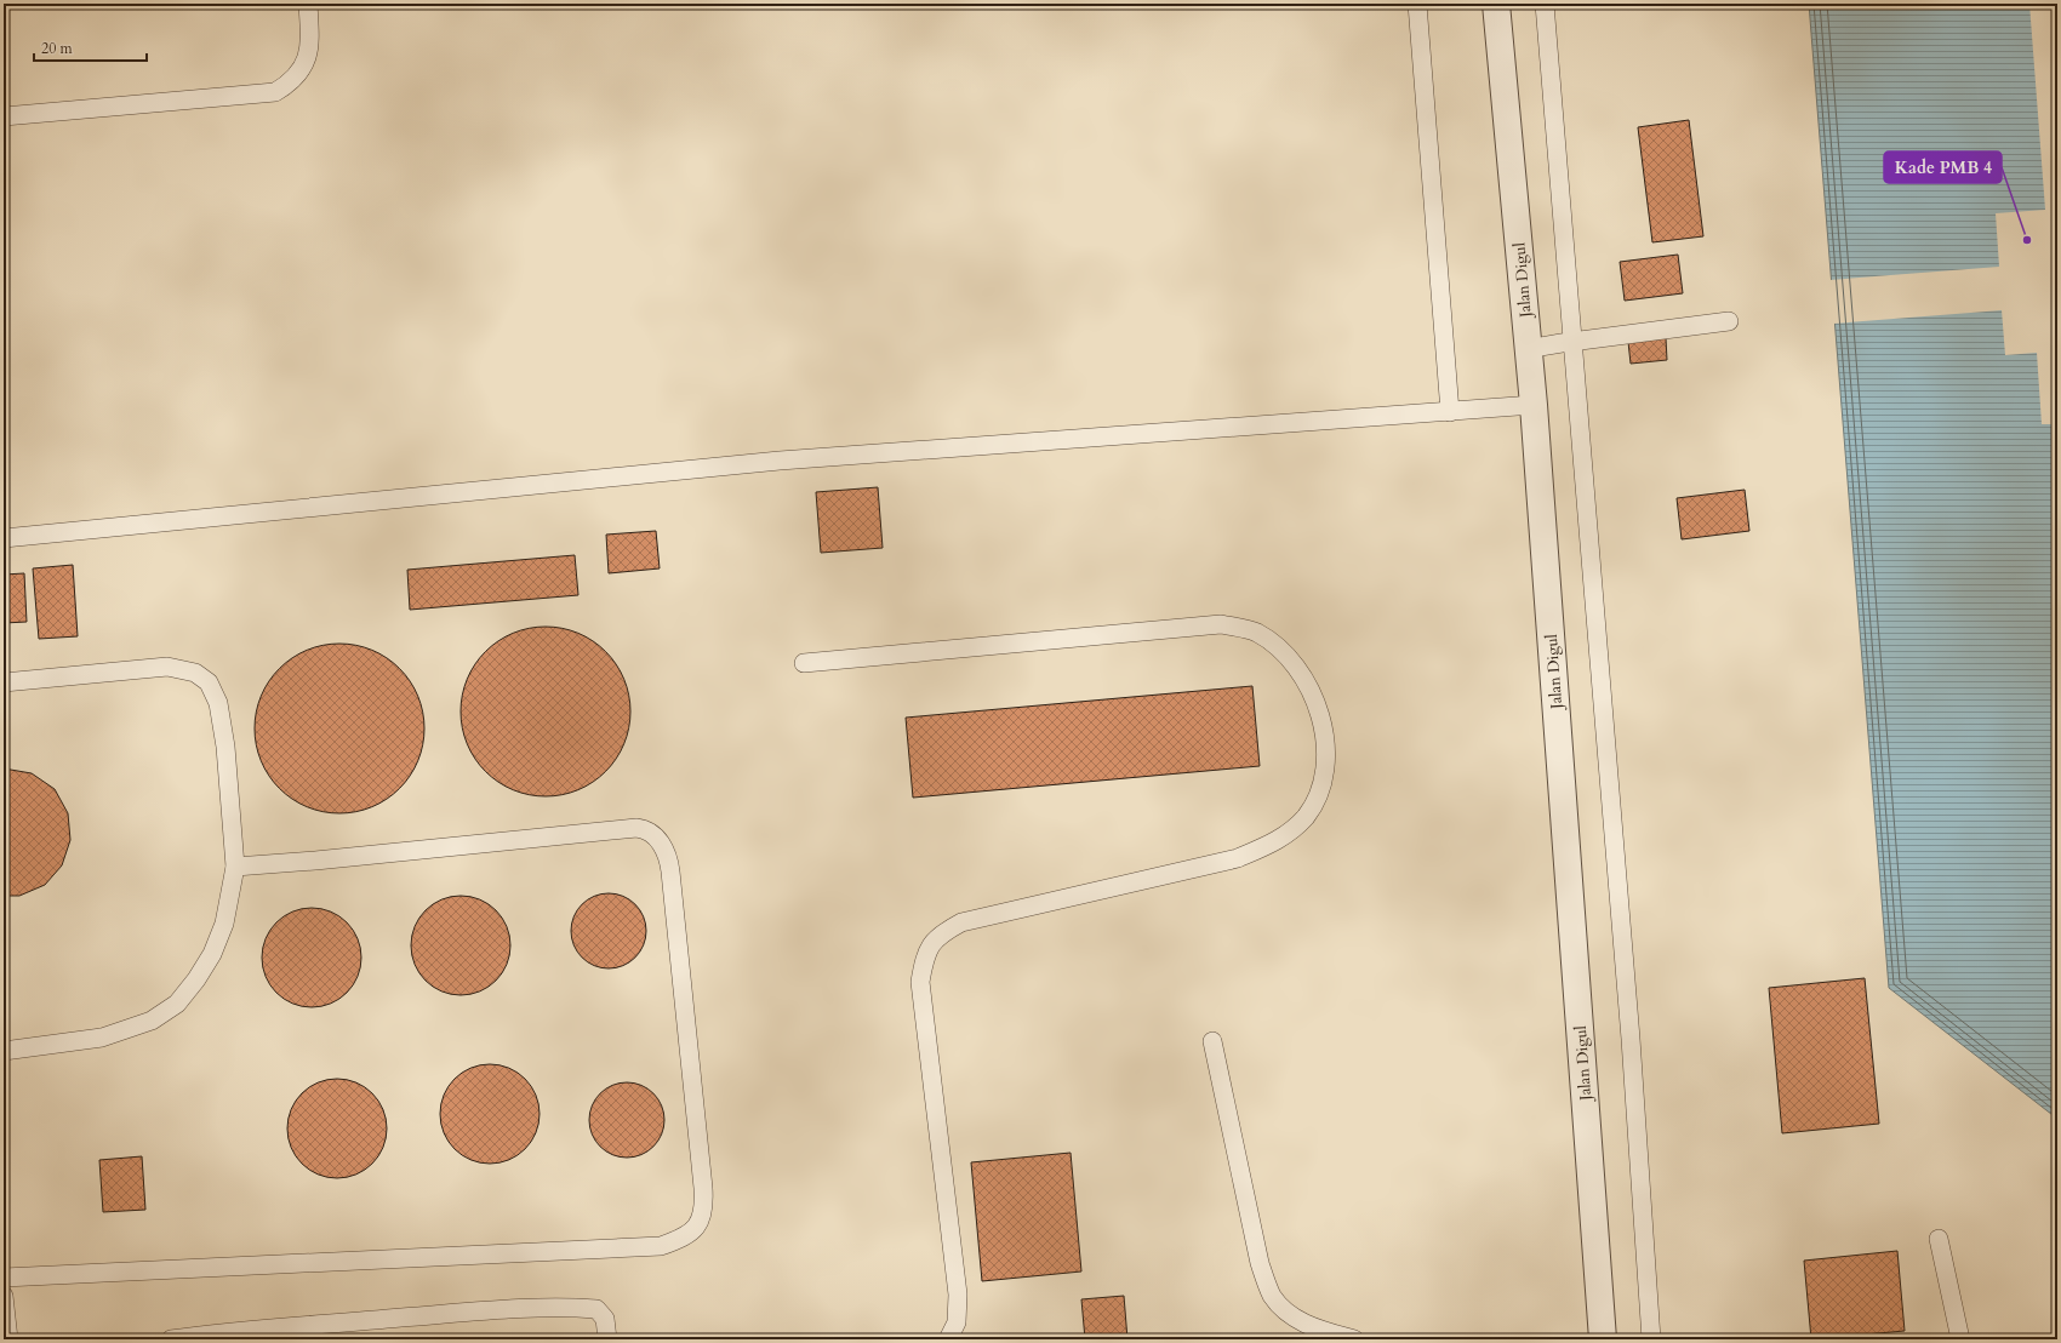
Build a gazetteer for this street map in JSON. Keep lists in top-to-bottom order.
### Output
{
  "streets": {
    "street": ["Jalan Digul"]
  },
  "places": ["Kade PMB 4"],
  "scale_bar": "20 m"
}
